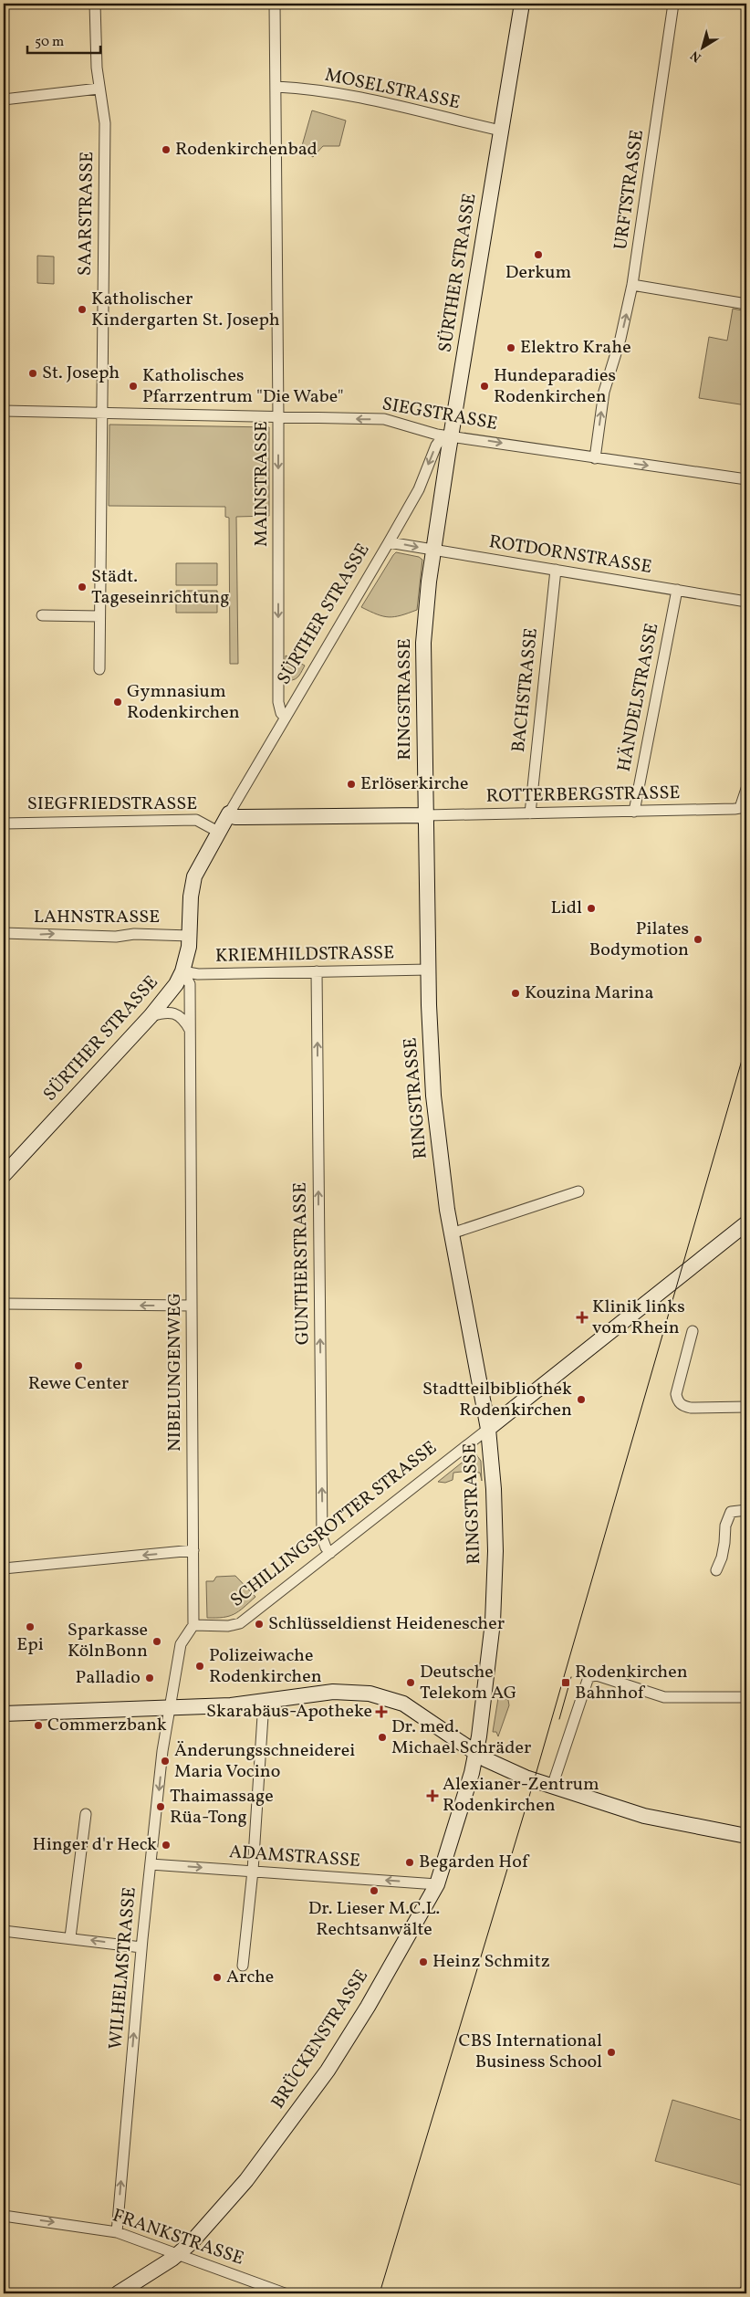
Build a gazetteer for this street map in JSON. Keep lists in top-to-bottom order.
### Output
{
  "streets": {
    "street": [
      "MOSELSTRASSE",
      "URFTSTRASSE",
      "SAARSTRASSE",
      "SÜRTHER STRASSE",
      "SIEGSTRASSE",
      "MAINSTRASSE",
      "ROTDORNSTRASSE",
      "BACHSTRASSE",
      "HÄNDELSTRASSE",
      "RINGSTRASSE",
      "ROTTERBERGSTRASSE",
      "SIEGFRIEDSTRASSE",
      "LAHNSTRASSE",
      "KRIEMHILDSTRASSE",
      "GUNTHERSTRASSE",
      "NIBELUNGENWEG",
      "SCHILLINGSROTTER STRASSE",
      "ADAMSTRASSE",
      "WILHELMSTRASSE",
      "BRÜCKENSTRASSE",
      "FRANKSTRASSE"
    ]
  },
  "crossings": [
    ["MOSELSTRASSE", "SÜRTHER STRASSE"],
    ["MOSELSTRASSE", "MAINSTRASSE"],
    ["URFTSTRASSE", "SIEGSTRASSE"],
    ["SAARSTRASSE", "SIEGSTRASSE"],
    ["SÜRTHER STRASSE", "SIEGSTRASSE"],
    ["SÜRTHER STRASSE", "MAINSTRASSE"],
    ["SÜRTHER STRASSE", "ROTDORNSTRASSE"],
    ["SÜRTHER STRASSE", "RINGSTRASSE"],
    ["SÜRTHER STRASSE", "SIEGFRIEDSTRASSE"],
    ["SÜRTHER STRASSE", "LAHNSTRASSE"],
    ["SÜRTHER STRASSE", "KRIEMHILDSTRASSE"],
    ["SÜRTHER STRASSE", "NIBELUNGENWEG"],
    ["SIEGSTRASSE", "MAINSTRASSE"],
    ["SIEGSTRASSE", "RINGSTRASSE"],
    ["ROTDORNSTRASSE", "BACHSTRASSE"],
    ["ROTDORNSTRASSE", "HÄNDELSTRASSE"],
    ["ROTDORNSTRASSE", "RINGSTRASSE"],
    ["BACHSTRASSE", "ROTTERBERGSTRASSE"],
    ["HÄNDELSTRASSE", "ROTTERBERGSTRASSE"],
    ["RINGSTRASSE", "ROTTERBERGSTRASSE"],
    ["RINGSTRASSE", "KRIEMHILDSTRASSE"],
    ["RINGSTRASSE", "SCHILLINGSROTTER STRASSE"],
    ["RINGSTRASSE", "BRÜCKENSTRASSE"],
    ["KRIEMHILDSTRASSE", "GUNTHERSTRASSE"],
    ["KRIEMHILDSTRASSE", "NIBELUNGENWEG"],
    ["GUNTHERSTRASSE", "SCHILLINGSROTTER STRASSE"],
    ["NIBELUNGENWEG", "SCHILLINGSROTTER STRASSE"],
    ["ADAMSTRASSE", "WILHELMSTRASSE"],
    ["ADAMSTRASSE", "BRÜCKENSTRASSE"],
    ["WILHELMSTRASSE", "FRANKSTRASSE"],
    ["BRÜCKENSTRASSE", "FRANKSTRASSE"]
  ],
  "one_way": [
    "URFTSTRASSE",
    "MAINSTRASSE",
    "LAHNSTRASSE",
    "GUNTHERSTRASSE",
    "FRANKSTRASSE"
  ],
  "places": {
    "other": [
      "Rodenkirchenbad",
      "Derkum",
      "Katholischer Kindergarten St. Joseph",
      "Elektro Krahe",
      "St. Joseph",
      "Katholisches Pfarrzentrum \"Die Wabe\"",
      "Hundeparadies Rodenkirchen",
      "Städt. Tageseinrichtung",
      "Gymnasium Rodenkirchen",
      "Erlöserkirche",
      "Lidl",
      "Pilates Bodymotion",
      "Kouzina Marina",
      "Rewe Center",
      "Stadtteilbibliothek Rodenkirchen",
      "Schlüsseldienst Heidenescher",
      "Epi",
      "Sparkasse KölnBonn",
      "Polizeiwache Rodenkirchen",
      "Palladio",
      "Deutsche Telekom AG",
      "Commerzbank",
      "Dr. med. Michael Schräder",
      "Änderungsschneiderei Maria Vocino",
      "Thaimassage Rüa-Tong",
      "Hinger d'r Heck",
      "Begarden Hof",
      "Dr. Lieser M.C.L. Rechtsanwälte",
      "Heinz Schmitz",
      "Arche",
      "CBS International Business School"
    ],
    "health": ["Klinik links vom Rhein", "Skarabäus-Apotheke", "Alexianer-Zentrum Rodenkirchen"],
    "transit": ["Rodenkirchen Bahnhof"]
  },
  "scale_bar": "50 m",
  "north": "bottom left"
}
